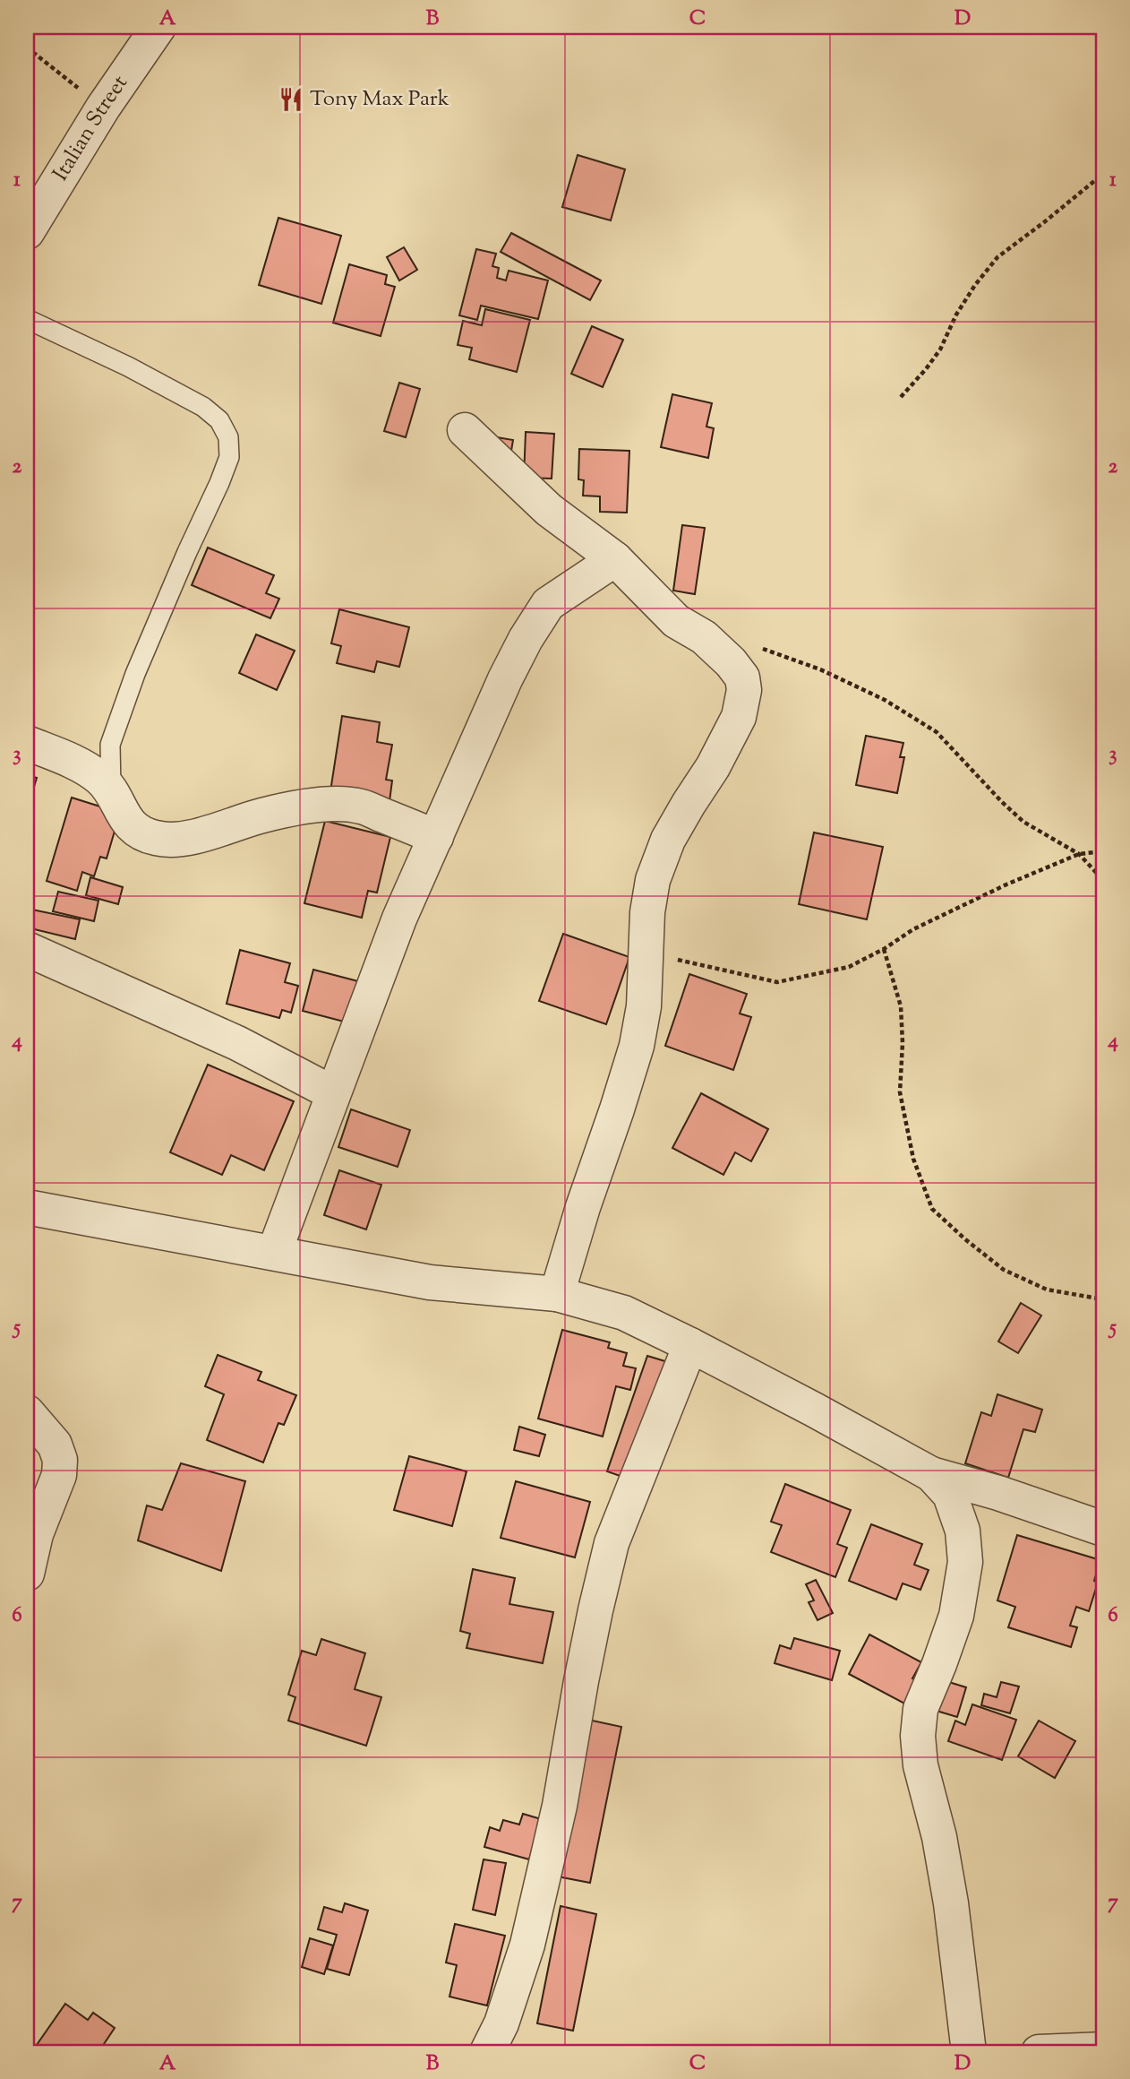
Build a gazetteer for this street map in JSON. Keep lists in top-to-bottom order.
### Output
{
  "streets": {
    "street": ["Italian Street"]
  },
  "places": {
    "restaurant": ["Tony Max Park"]
  },
  "grid": {
    "columns": [
      "A",
      "B",
      "C",
      "D"
    ],
    "rows": [
      "1",
      "2",
      "3",
      "4",
      "5",
      "6",
      "7"
    ]
  }
}
